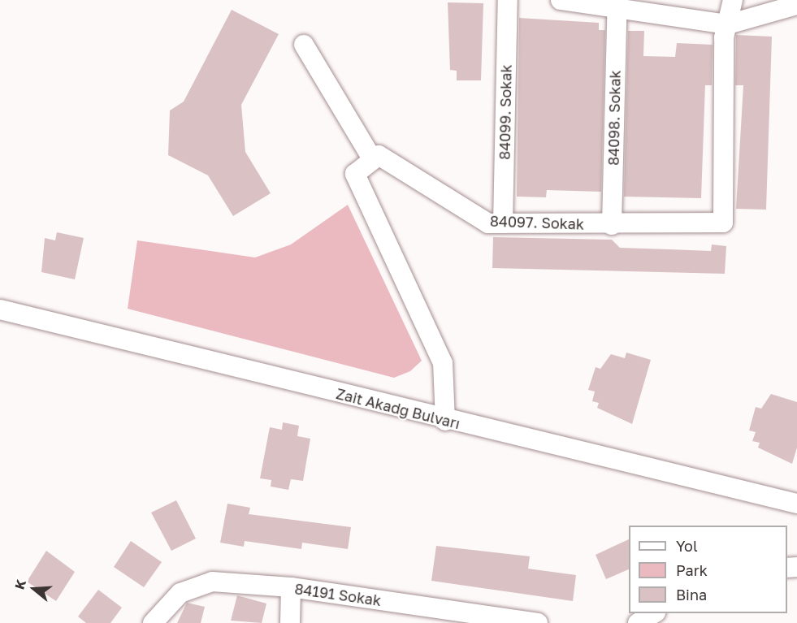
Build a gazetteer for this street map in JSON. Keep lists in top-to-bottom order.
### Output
{
  "streets": {
    "street": [
      "84099. Sokak",
      "84098. Sokak",
      "84097. Sokak",
      "Zait Akadğ Bulvarı",
      "84191 Sokak"
    ]
  },
  "crossings": [
    ["84099. Sokak", "84097. Sokak"],
    ["84098. Sokak", "84097. Sokak"]
  ],
  "legend": ["Yol", "Park", "Bina"],
  "north": "left"
}
